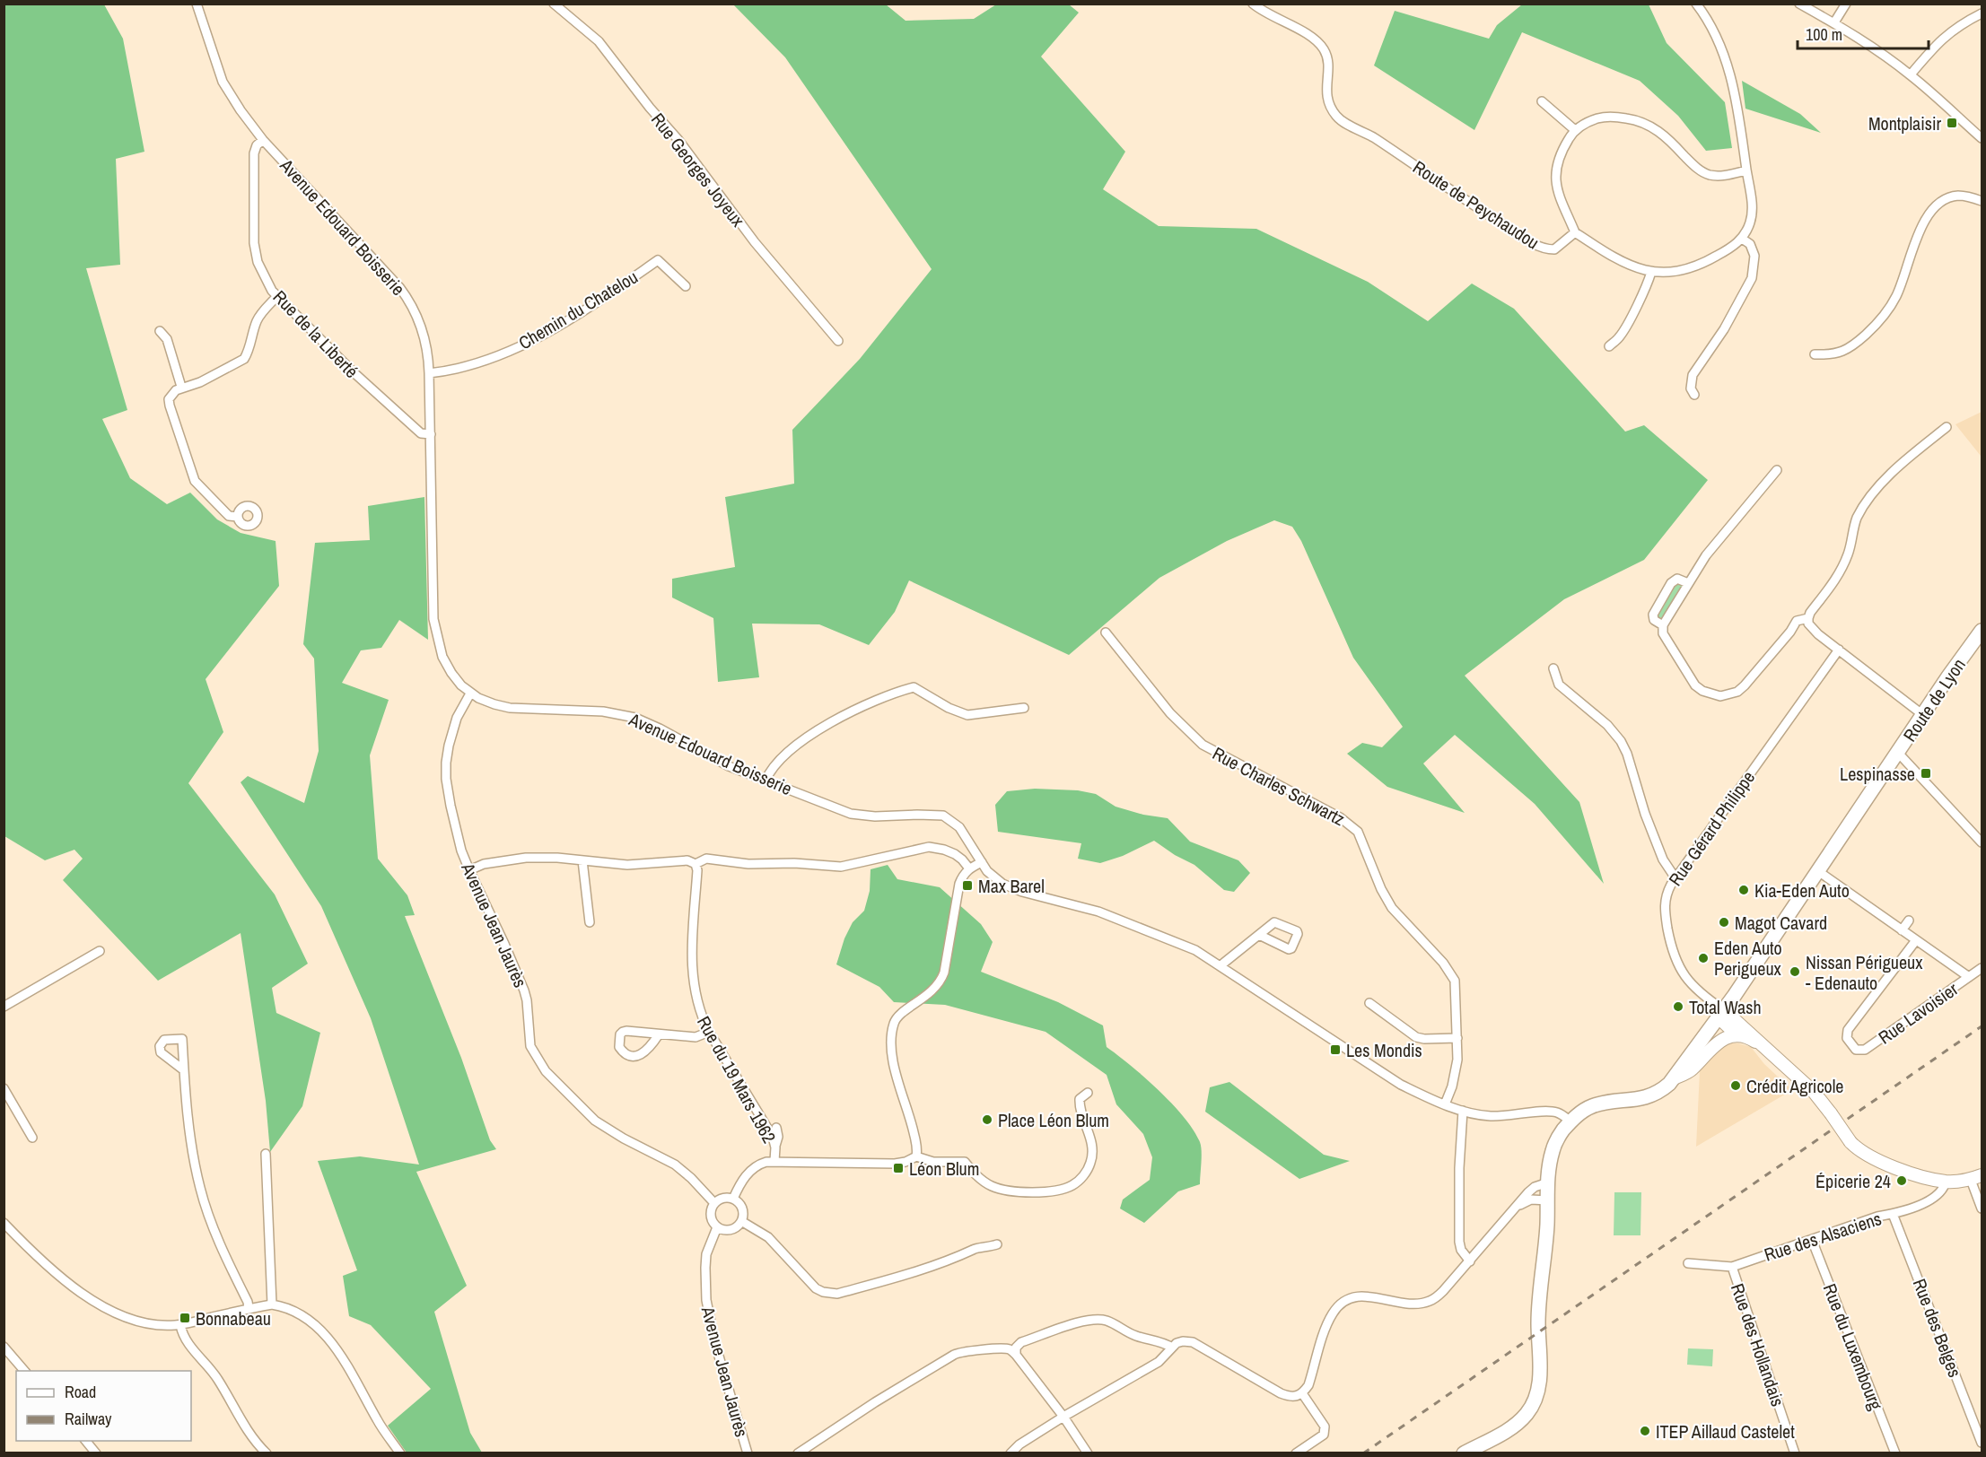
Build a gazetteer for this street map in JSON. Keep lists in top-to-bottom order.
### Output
{
  "streets": {
    "main road": ["Route de Lyon"],
    "street": [
      "Rue Georges Joyeux",
      "Route de Peychaudou",
      "Avenue Edouard Boisserie",
      "Chemin du Chatelou",
      "Rue de la Liberté",
      "Rue Charles Schwartz",
      "Rue Gérard Philippe",
      "Avenue Jean Jaurès",
      "Rue Lavoisier",
      "Rue du 19 Mars 1962",
      "Rue des Alsaciens",
      "Rue des Belges",
      "Rue des Hollandais",
      "Rue du Luxembourg"
    ]
  },
  "crossings": [
    ["Avenue Edouard Boisserie", "Chemin du Chatelou"],
    ["Avenue Edouard Boisserie", "Rue de la Liberté"],
    ["Avenue Edouard Boisserie", "Route de Lyon"],
    ["Avenue Edouard Boisserie", "Rue Charles Schwartz"],
    ["Avenue Edouard Boisserie", "Avenue Jean Jaurès"],
    ["Route de Lyon", "Rue Gérard Philippe"],
    ["Rue des Alsaciens", "Rue des Belges"],
    ["Rue des Alsaciens", "Rue des Hollandais"],
    ["Rue des Alsaciens", "Rue du Luxembourg"]
  ],
  "places": {
    "transit": [
      "Montplaisir",
      "Lespinasse",
      "Max Barel",
      "Les Mondis",
      "Léon Blum",
      "Bonnabeau"
    ],
    "other": [
      "Kia-Eden Auto",
      "Magot Cavard",
      "Eden Auto Perigueux",
      "Nissan Périgueux - Edenauto",
      "Total Wash",
      "Crédit Agricole",
      "Place Léon Blum",
      "Épicerie 24",
      "ITEP Aillaud Castelet"
    ]
  },
  "legend": ["Road", "Railway"],
  "scale_bar": "100 m"
}
